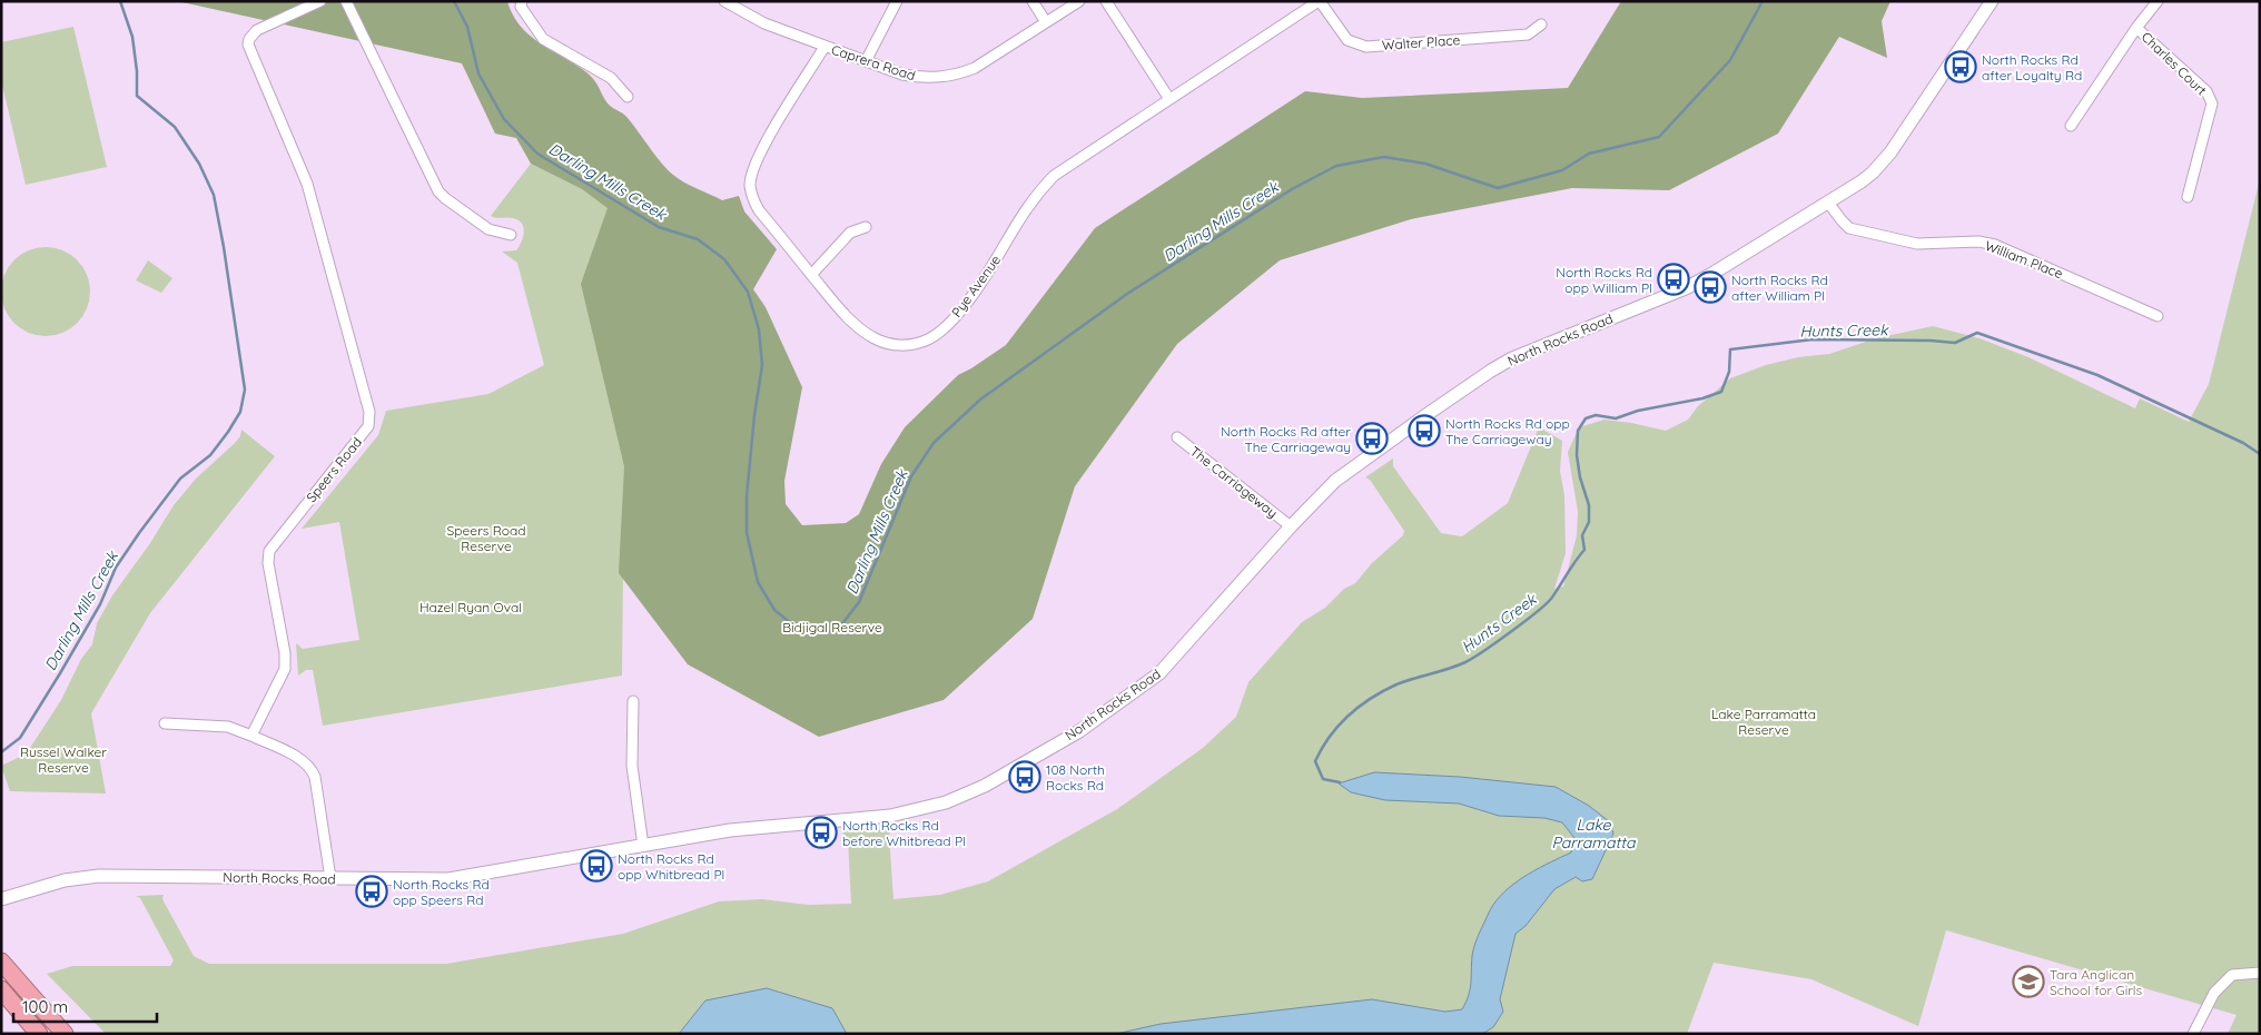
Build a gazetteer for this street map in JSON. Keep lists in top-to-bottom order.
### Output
{
  "streets": {
    "main road": ["North Rocks Road"],
    "street": [
      "Walter Place",
      "Caprera Road",
      "Charles Court",
      "William Place",
      "Pye Avenue",
      "Speers Road",
      "The Carriageway"
    ]
  },
  "crossings": [
    ["Walter Place", "Pye Avenue"],
    ["Caprera Road", "Pye Avenue"],
    ["William Place", "North Rocks Road"],
    ["North Rocks Road", "The Carriageway"]
  ],
  "water": ["Darling Mills Creek", "Hunts Creek", "Lake Parramatta"],
  "parks": [
    "Speers Road Reserve",
    "Hazel Ryan Oval",
    "Bidjigal Reserve",
    "Lake Parramatta Reserve",
    "Russel Walker Reserve"
  ],
  "places": {
    "bus stop": [
      "North Rocks Rd after Loyalty Rd",
      "North Rocks Rd opp William Pl",
      "North Rocks Rd after William Pl",
      "North Rocks Rd opp The Carriageway",
      "North Rocks Rd after The Carriageway",
      "108 North Rocks Rd",
      "North Rocks Rd before Whitbread Pl",
      "North Rocks Rd opp Whitbread Pl",
      "North Rocks Rd opp Speers Rd"
    ],
    "school or university": ["Tara Anglican School for Girls"]
  },
  "scale_bar": "100 m"
}
